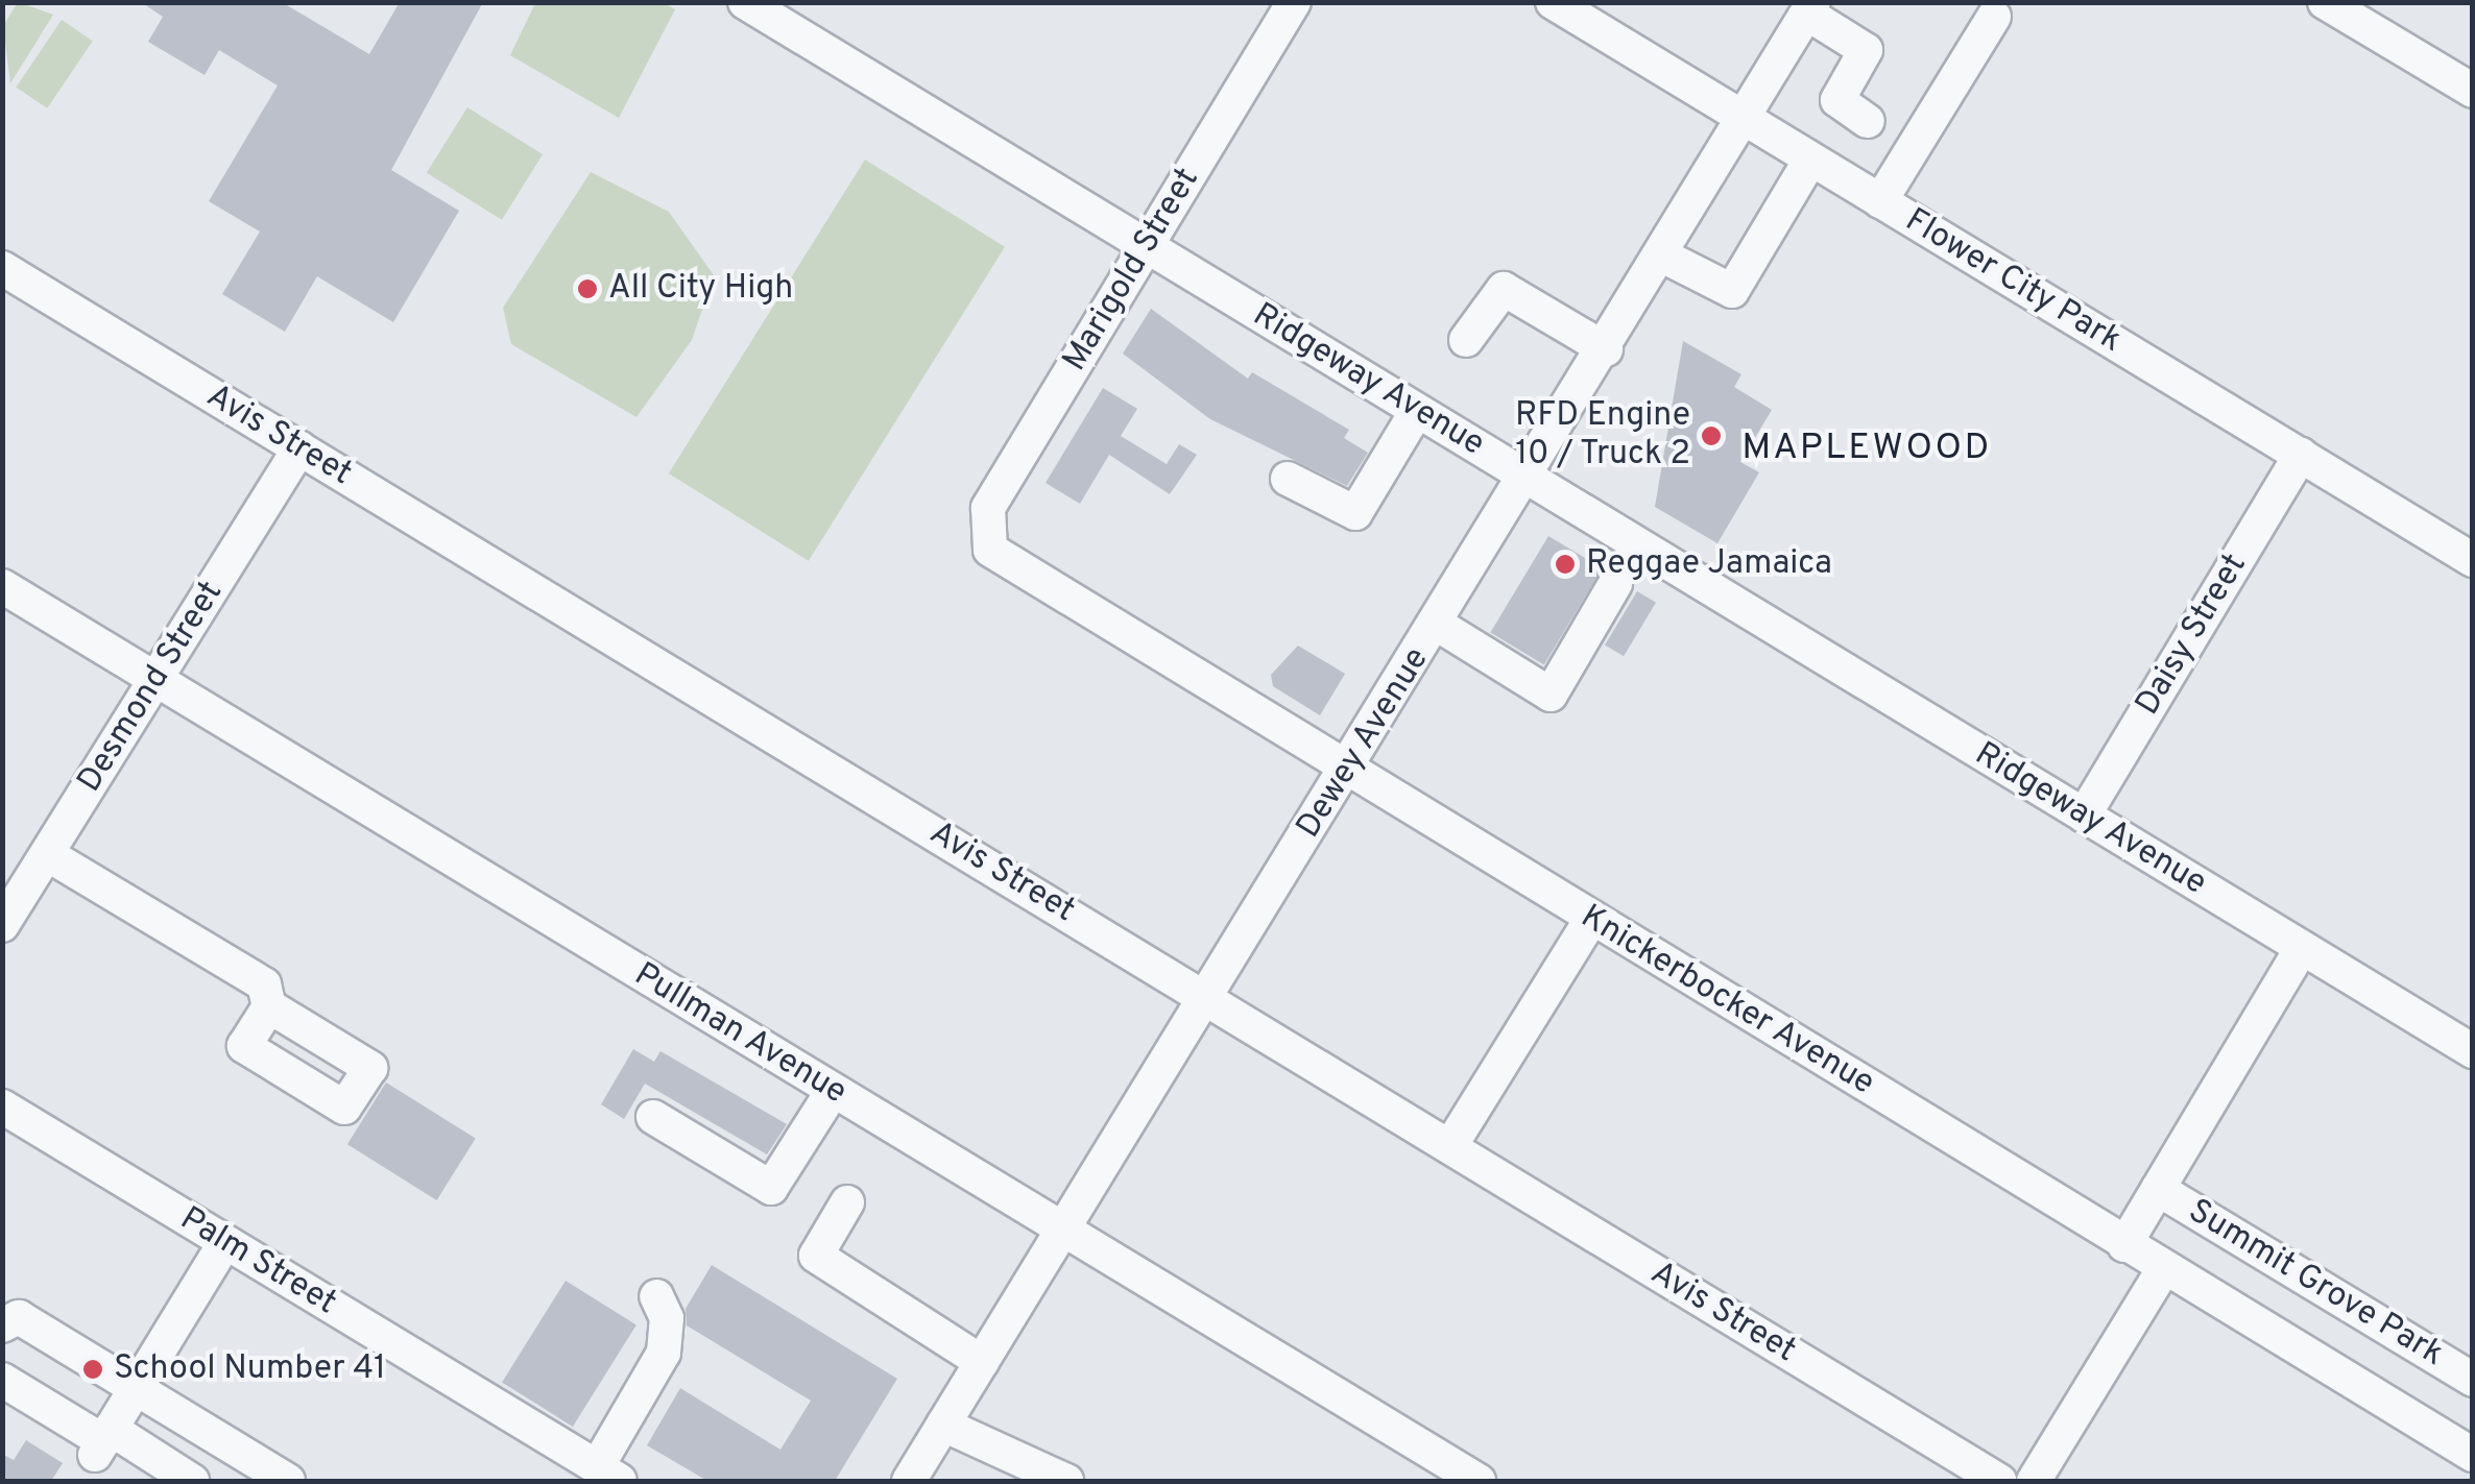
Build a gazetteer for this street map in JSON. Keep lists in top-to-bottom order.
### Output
{
  "streets": {
    "street": [
      "Marigold Street",
      "Flower City Park",
      "Ridgeway Avenue",
      "Avis Street",
      "Daisy Street",
      "Desmond Street",
      "Dewey Avenue",
      "Knickerbocker Avenue",
      "Pullman Avenue",
      "Palm Street",
      "Summit Grove Park"
    ]
  },
  "crossings": [
    ["Marigold Street", "Ridgeway Avenue"],
    ["Marigold Street", "Knickerbocker Avenue"],
    ["Flower City Park", "Daisy Street"],
    ["Flower City Park", "Dewey Avenue"],
    ["Ridgeway Avenue", "Daisy Street"],
    ["Ridgeway Avenue", "Dewey Avenue"],
    ["Ridgeway Avenue", "Summit Grove Park"],
    ["Avis Street", "Desmond Street"],
    ["Avis Street", "Dewey Avenue"],
    ["Desmond Street", "Pullman Avenue"],
    ["Dewey Avenue", "Knickerbocker Avenue"],
    ["Dewey Avenue", "Pullman Avenue"],
    ["Knickerbocker Avenue", "Summit Grove Park"]
  ],
  "districts": ["MAPLEWOOD"],
  "places": [
    "All City High",
    "RFD Engine 10 / Truck 2",
    "Reggae Jamaica",
    "School Number 41"
  ]
}
